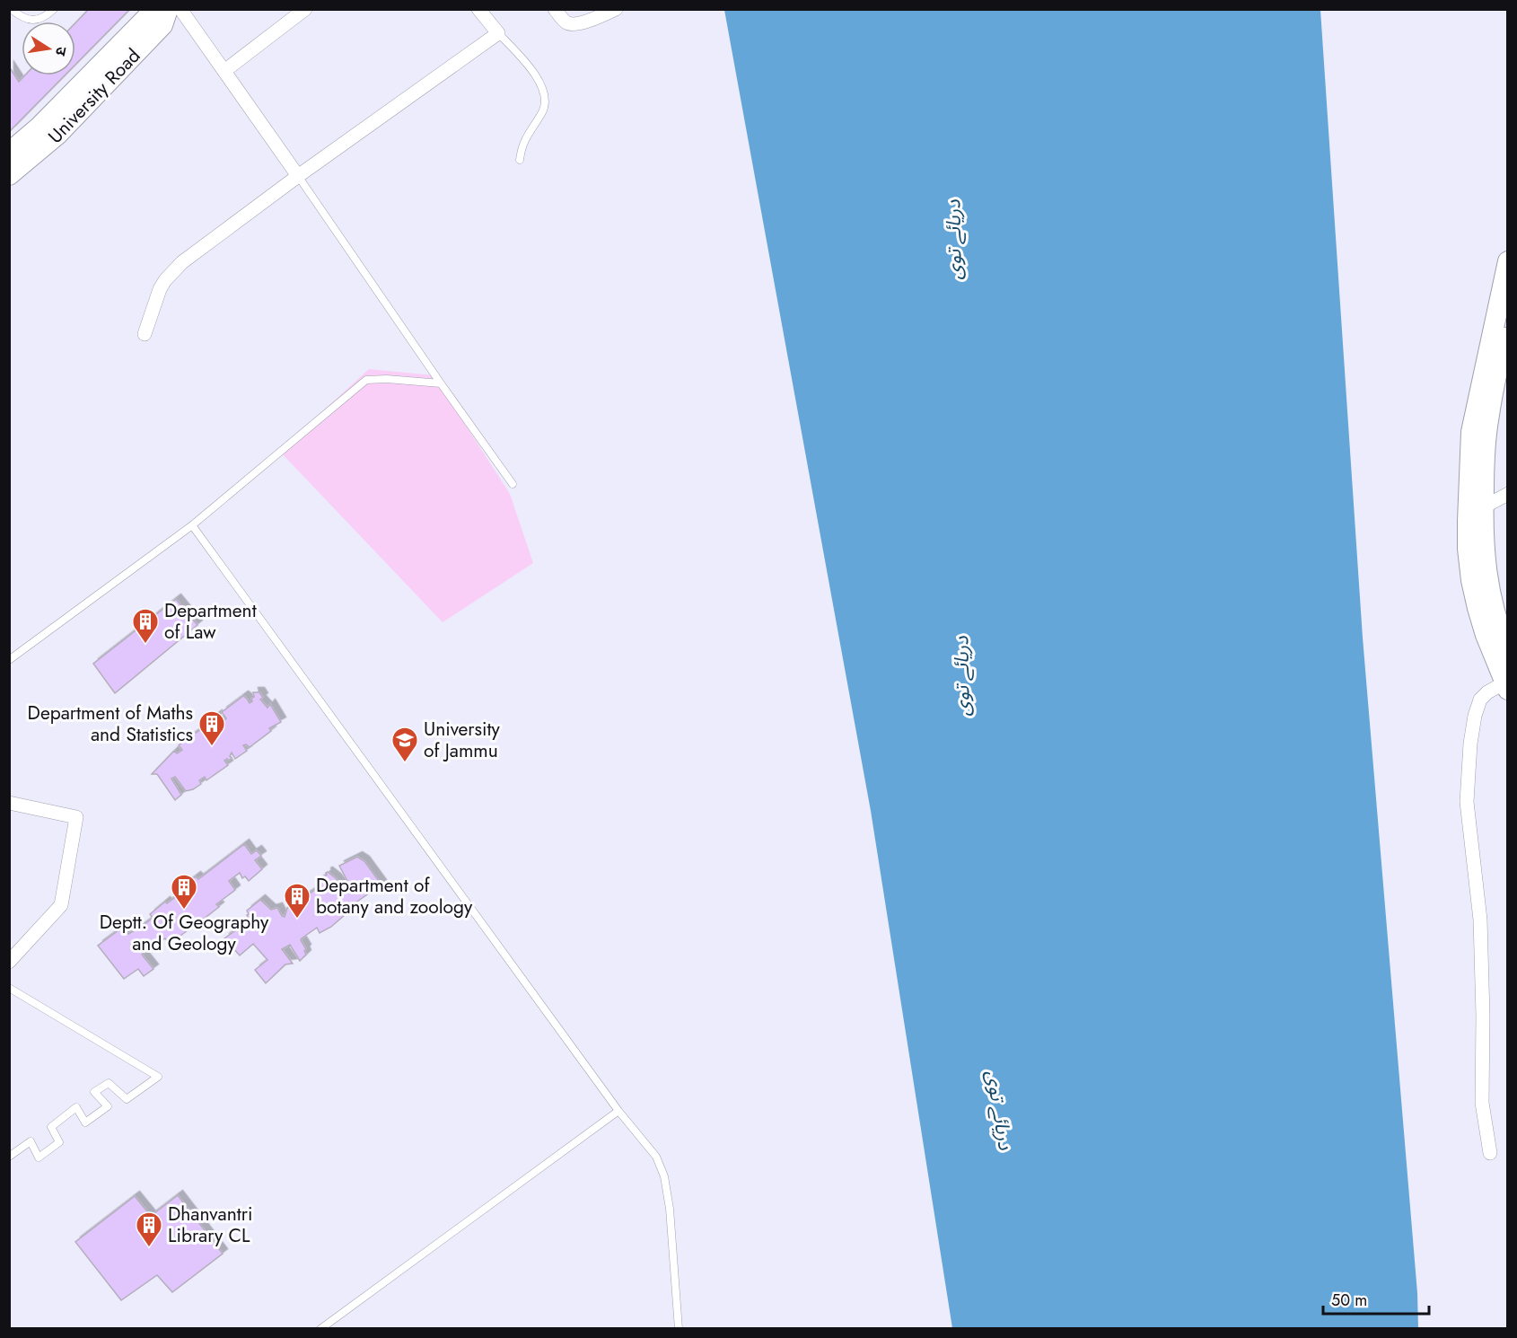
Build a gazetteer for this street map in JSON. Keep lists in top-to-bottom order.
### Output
{
  "streets": {
    "main road": ["University Road"]
  },
  "water": ["دریائے توی"],
  "places": {
    "building": [
      "Department of Law",
      "Department of Maths and Statistics",
      "Deptt. Of Geography and Geology",
      "Department of botany and zoology",
      "Dhanvantri Library CL"
    ],
    "school or university": ["University of Jammu"]
  },
  "scale_bar": "50 m",
  "north": "right"
}
